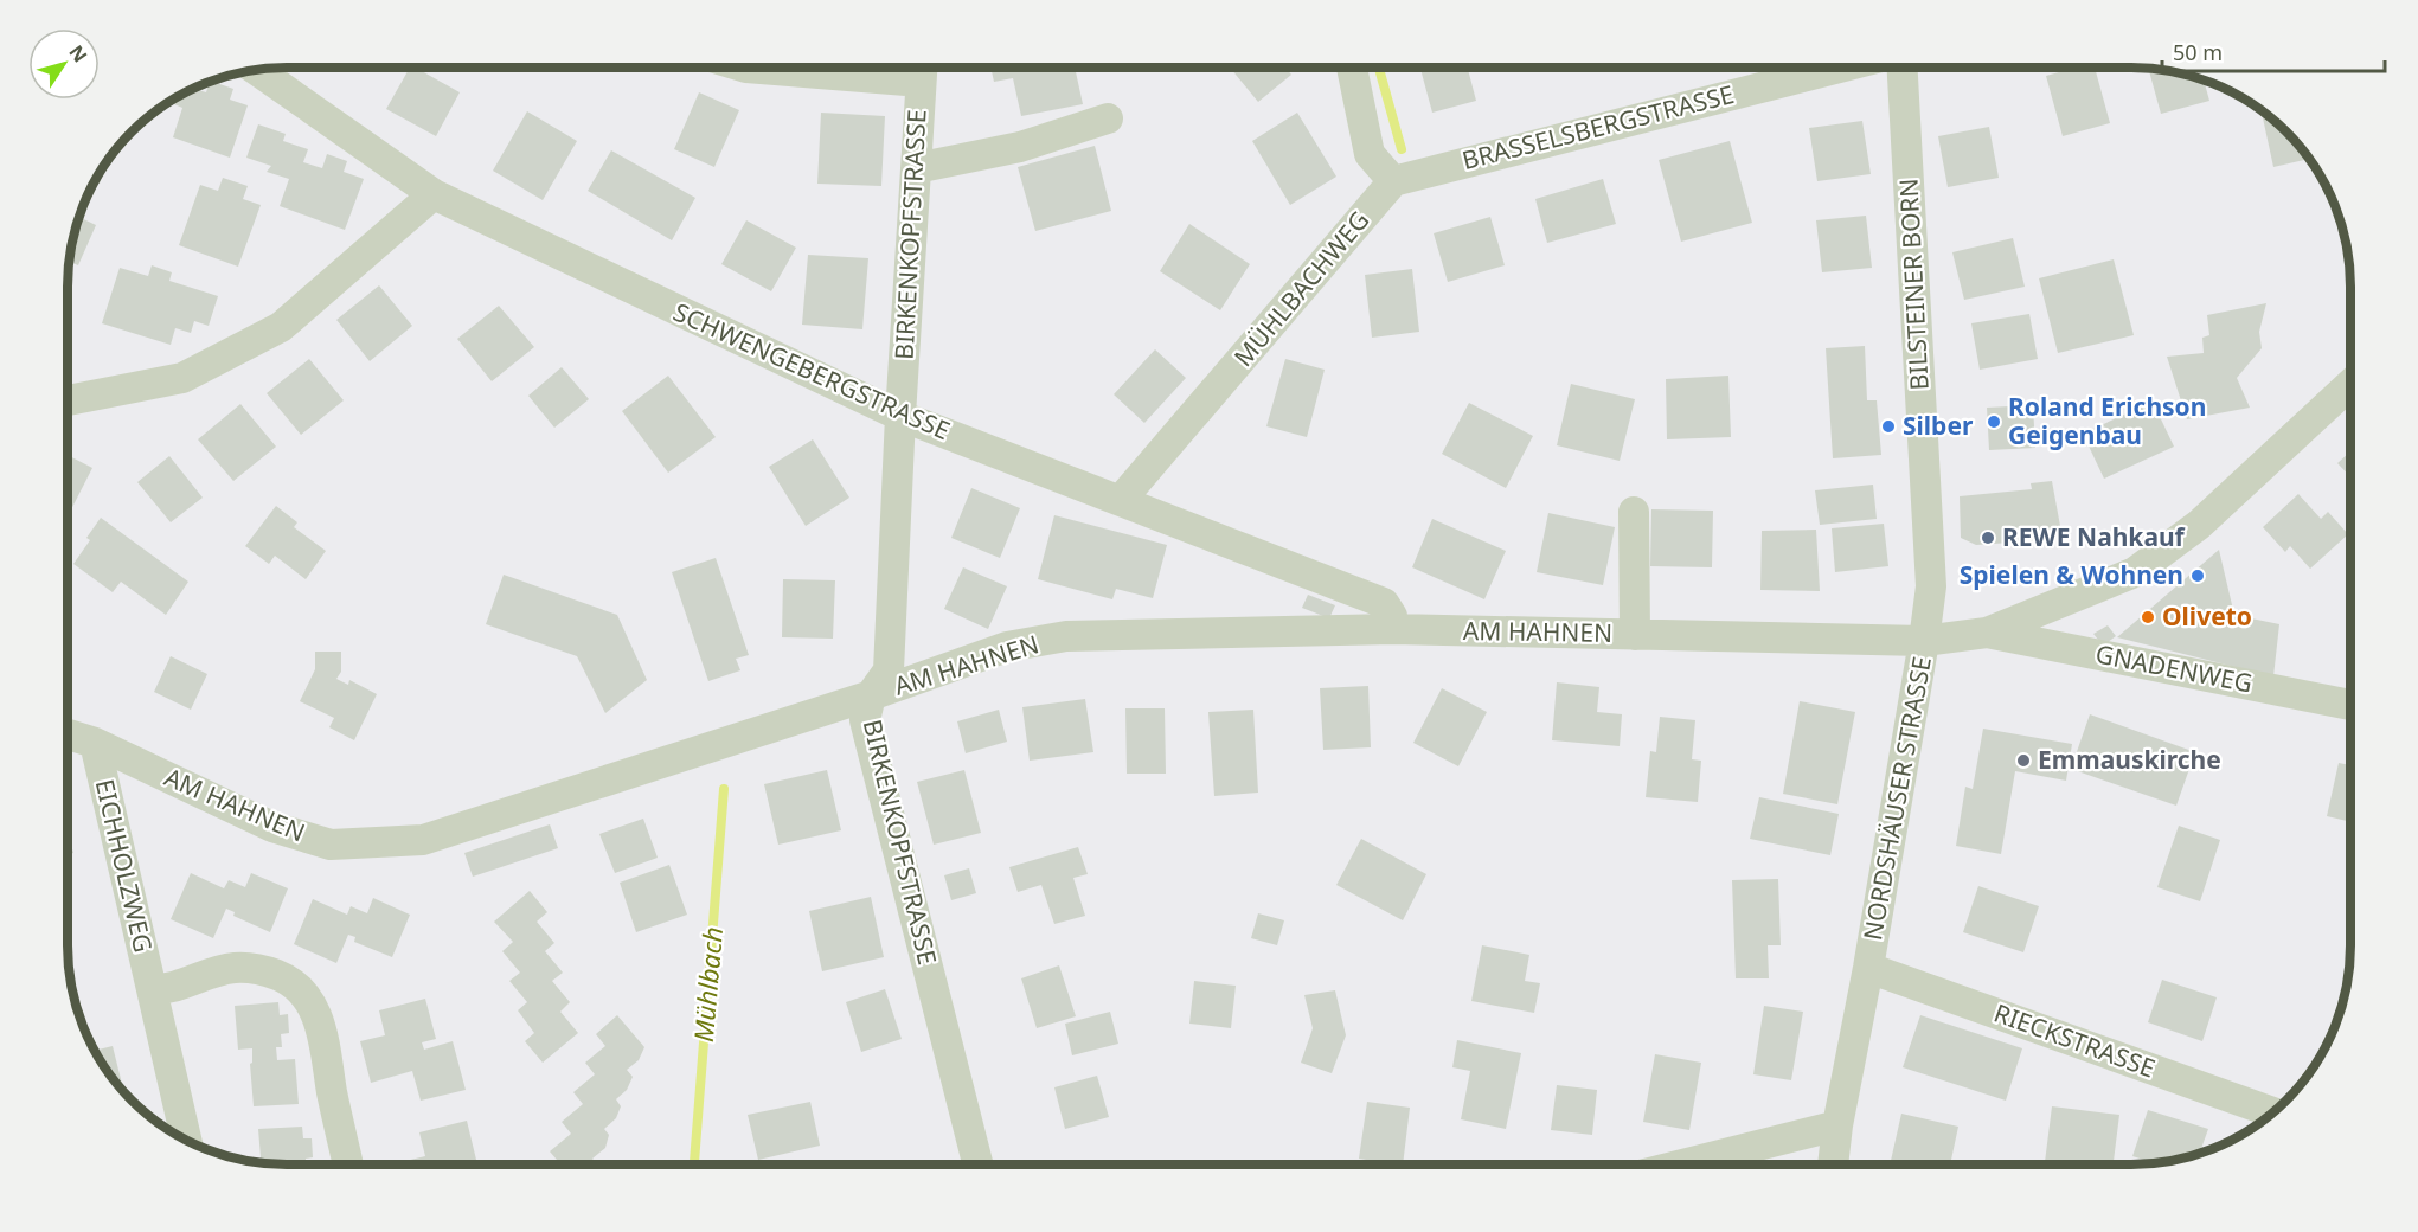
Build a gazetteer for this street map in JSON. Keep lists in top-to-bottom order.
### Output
{
  "streets": {
    "street": [
      "BRASSELSBERGSTRASSE",
      "BIRKENKOPFSTRASSE",
      "BILSTEINER BORN",
      "MÜHLBACHWEG",
      "SCHWENGEBERGSTRASSE",
      "AM HAHNEN",
      "GNADENWEG",
      "NORDSHÄUSER STRASSE",
      "EICHHOLZWEG",
      "RIECKSTRASSE"
    ]
  },
  "crossings": [
    ["BRASSELSBERGSTRASSE", "MÜHLBACHWEG"],
    ["BIRKENKOPFSTRASSE", "SCHWENGEBERGSTRASSE"],
    ["BIRKENKOPFSTRASSE", "AM HAHNEN"],
    ["BILSTEINER BORN", "AM HAHNEN"],
    ["BILSTEINER BORN", "NORDSHÄUSER STRASSE"],
    ["MÜHLBACHWEG", "SCHWENGEBERGSTRASSE"],
    ["SCHWENGEBERGSTRASSE", "AM HAHNEN"],
    ["AM HAHNEN", "NORDSHÄUSER STRASSE"],
    ["AM HAHNEN", "EICHHOLZWEG"],
    ["GNADENWEG", "NORDSHÄUSER STRASSE"],
    ["NORDSHÄUSER STRASSE", "RIECKSTRASSE"]
  ],
  "water": ["Mühlbach"],
  "places": [
    "Roland Erichson Geigenbau",
    "Silber",
    "REWE Nahkauf",
    "Spielen & Wohnen",
    "Oliveto",
    "Emmauskirche"
  ],
  "scale_bar": "50 m",
  "north": "top right"
}
